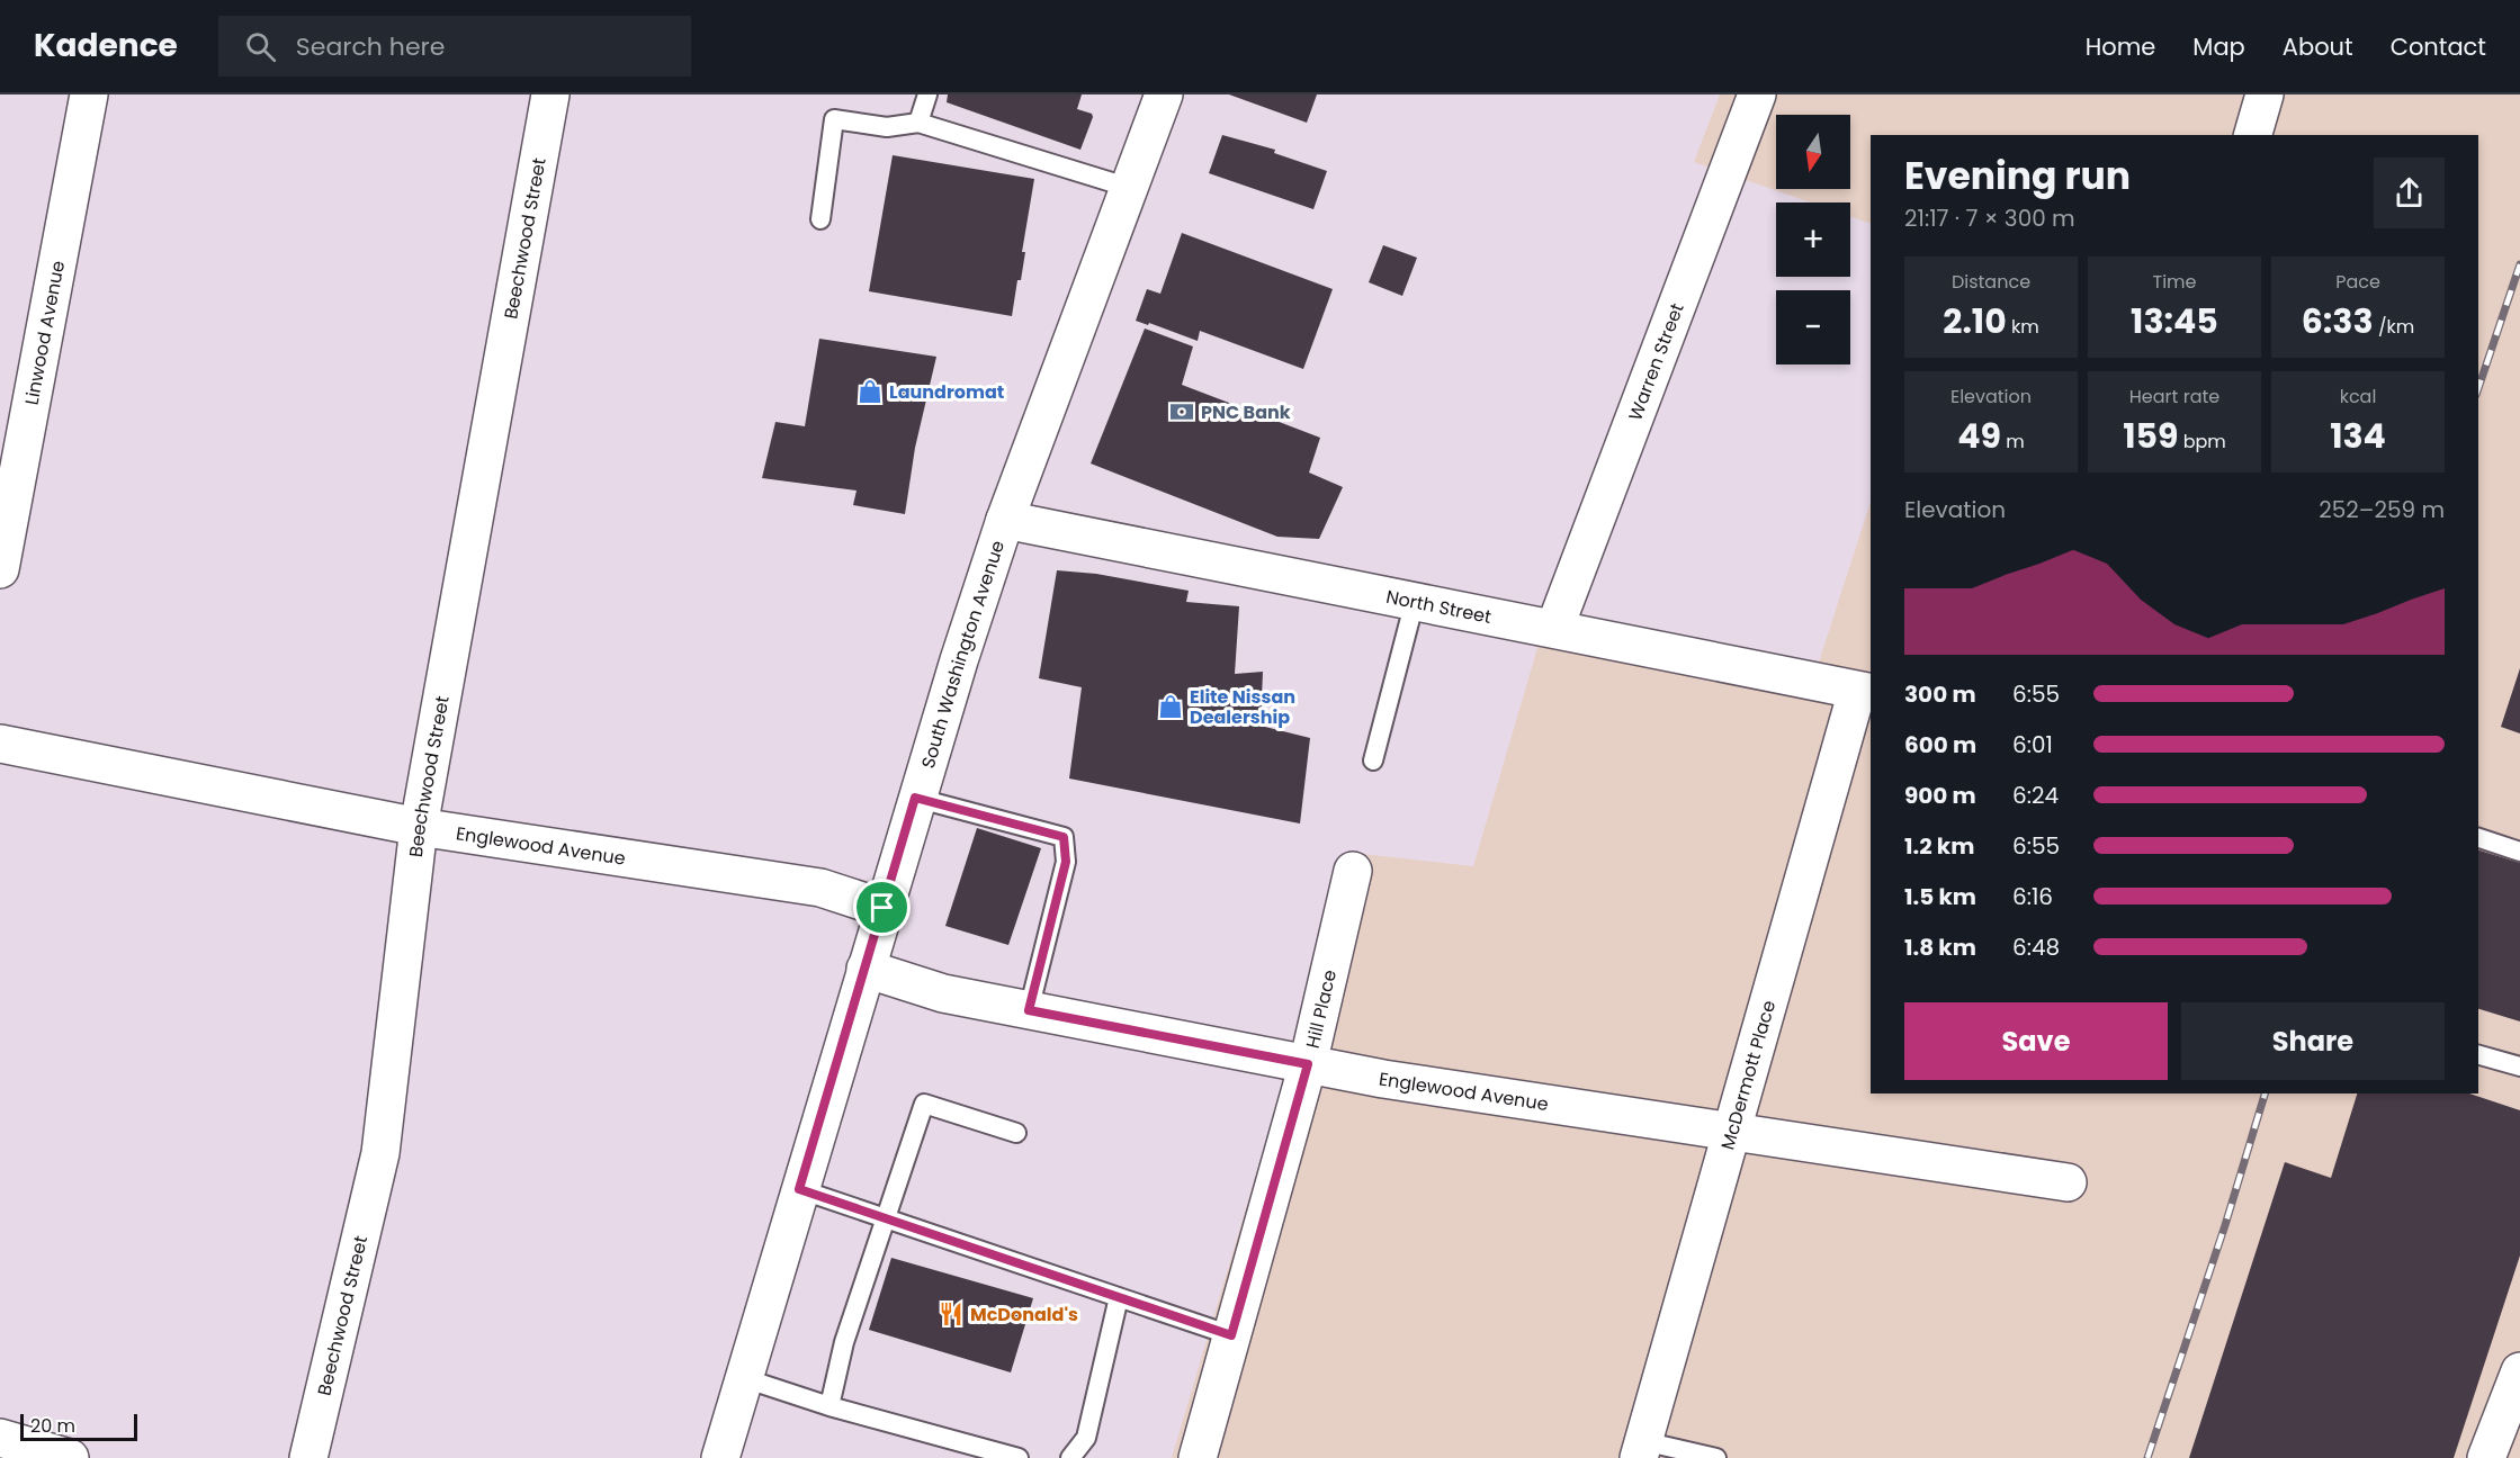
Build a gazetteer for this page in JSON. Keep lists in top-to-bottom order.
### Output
{
  "streets": {
    "street": [
      "Beechwood Street",
      "Linwood Avenue",
      "Warren Street",
      "North Street",
      "South Washington Avenue",
      "Englewood Avenue",
      "Hill Place",
      "McDermott Place"
    ]
  },
  "crossings": [
    ["Beechwood Street", "Englewood Avenue"],
    ["Warren Street", "North Street"],
    ["North Street", "South Washington Avenue"],
    ["North Street", "McDermott Place"],
    ["South Washington Avenue", "Englewood Avenue"],
    ["Englewood Avenue", "Hill Place"],
    ["Englewood Avenue", "McDermott Place"]
  ],
  "places": {
    "shop": ["Laundromat", "Elite Nissan Dealership"],
    "bank": ["PNC Bank"],
    "restaurant": ["McDonald's"]
  },
  "scale_bar": "20 m",
  "north": "bottom",
  "page": {
    "header": "Kadence",
    "search": "Search here",
    "nav": [
      "Home",
      "Map",
      "About",
      "Contact"
    ],
    "map_buttons": ["+", "−"],
    "heading": ["Evening run", "21:17 · 7 × 300 m"],
    "stats": [
      ["Distance", "2.10 km"],
      ["Time", "13:45"],
      ["Pace", "6:33 /km"],
      ["Elevation", "49 m"],
      ["Heart rate", "159 bpm"],
      ["kcal", "134"]
    ],
    "chart": ["Elevation", "252–259 m"],
    "list": [
      {
        "name": "300 m",
        "note": "6:55"
      },
      {
        "name": "600 m",
        "note": "6:01"
      },
      {
        "name": "900 m",
        "note": "6:24"
      },
      {
        "name": "1.2 km",
        "note": "6:55"
      },
      {
        "name": "1.5 km",
        "note": "6:16"
      },
      {
        "name": "1.8 km",
        "note": "6:48"
      }
    ],
    "buttons": ["Save", "Share"],
    "scale": "20 m"
  }
}
